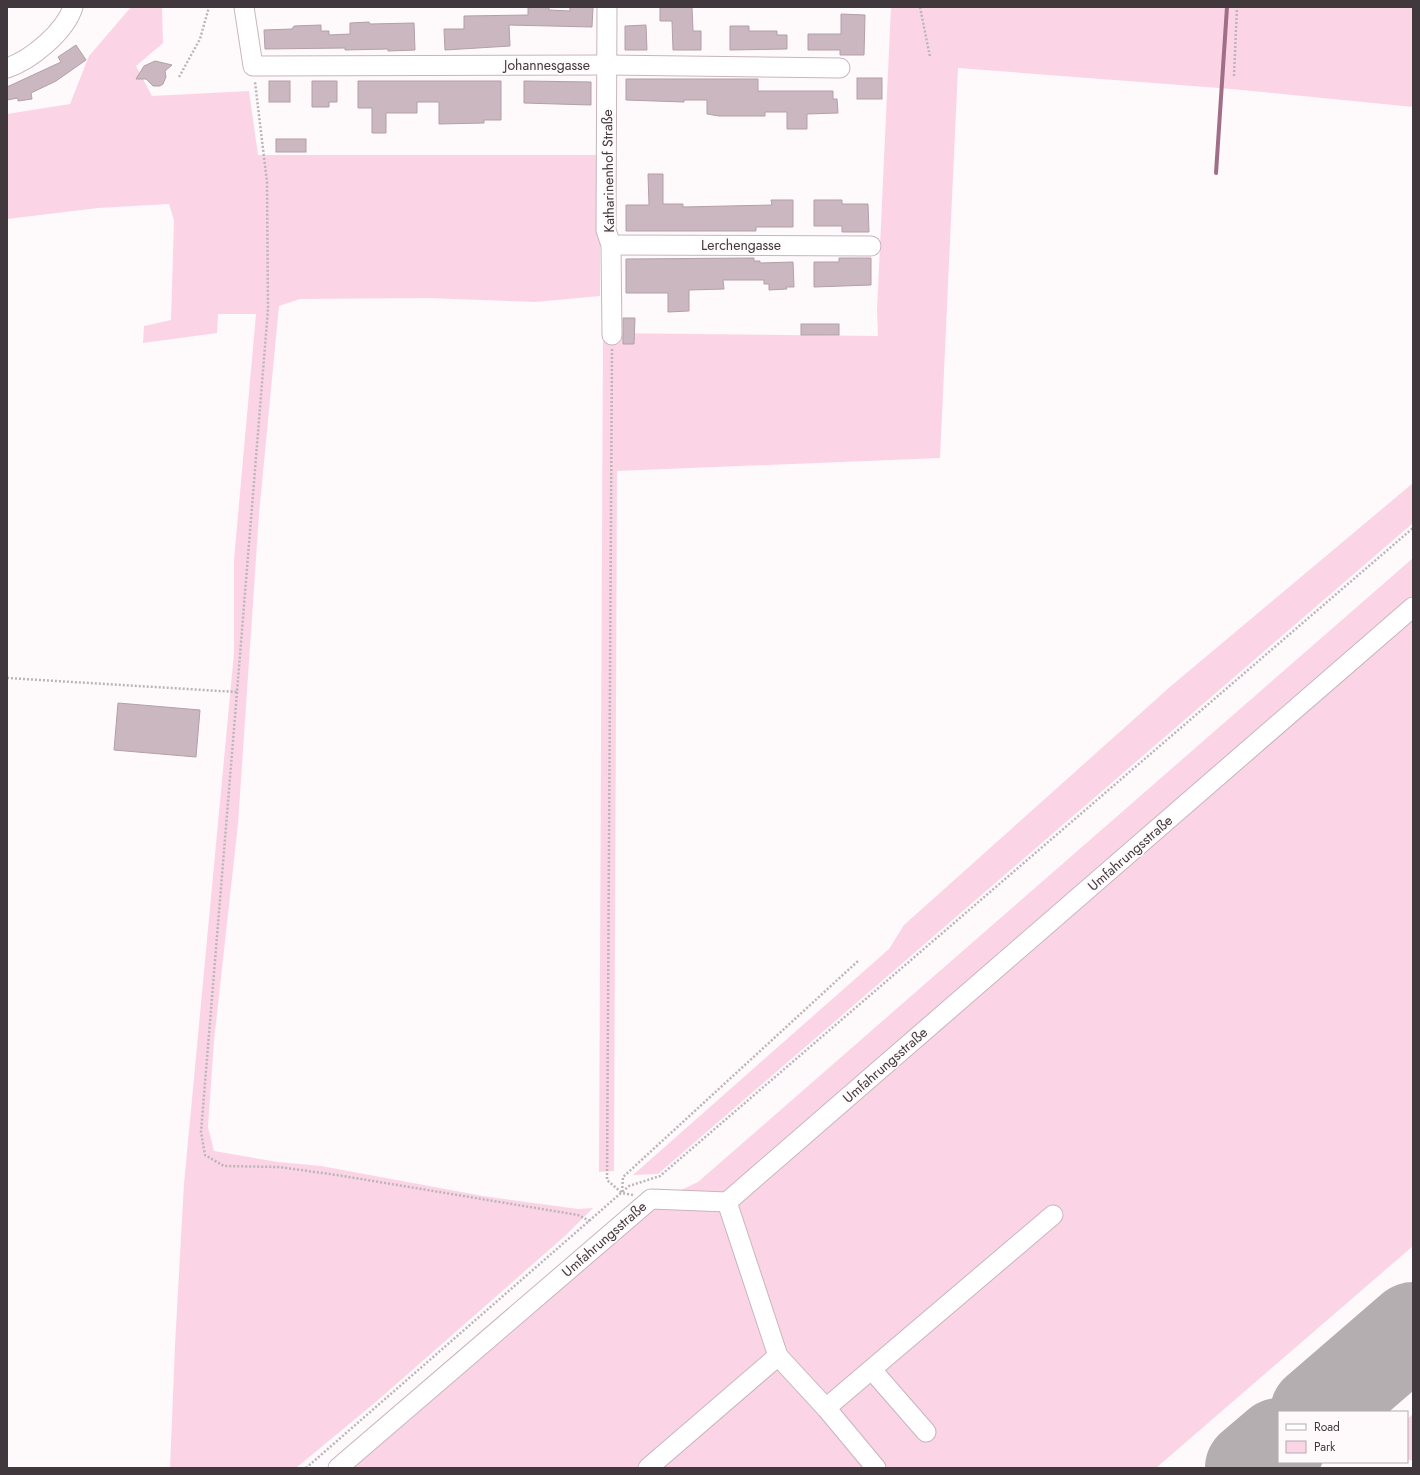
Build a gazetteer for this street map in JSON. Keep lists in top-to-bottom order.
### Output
{
  "streets": {
    "street": [
      "Johannesgasse",
      "Katharinenhof Straße",
      "Lerchengasse",
      "Umfahrungsstraße"
    ]
  },
  "crossings": [
    ["Johannesgasse", "Katharinenhof Straße"],
    ["Katharinenhof Straße", "Lerchengasse"]
  ],
  "legend": ["Road", "Park"]
}
